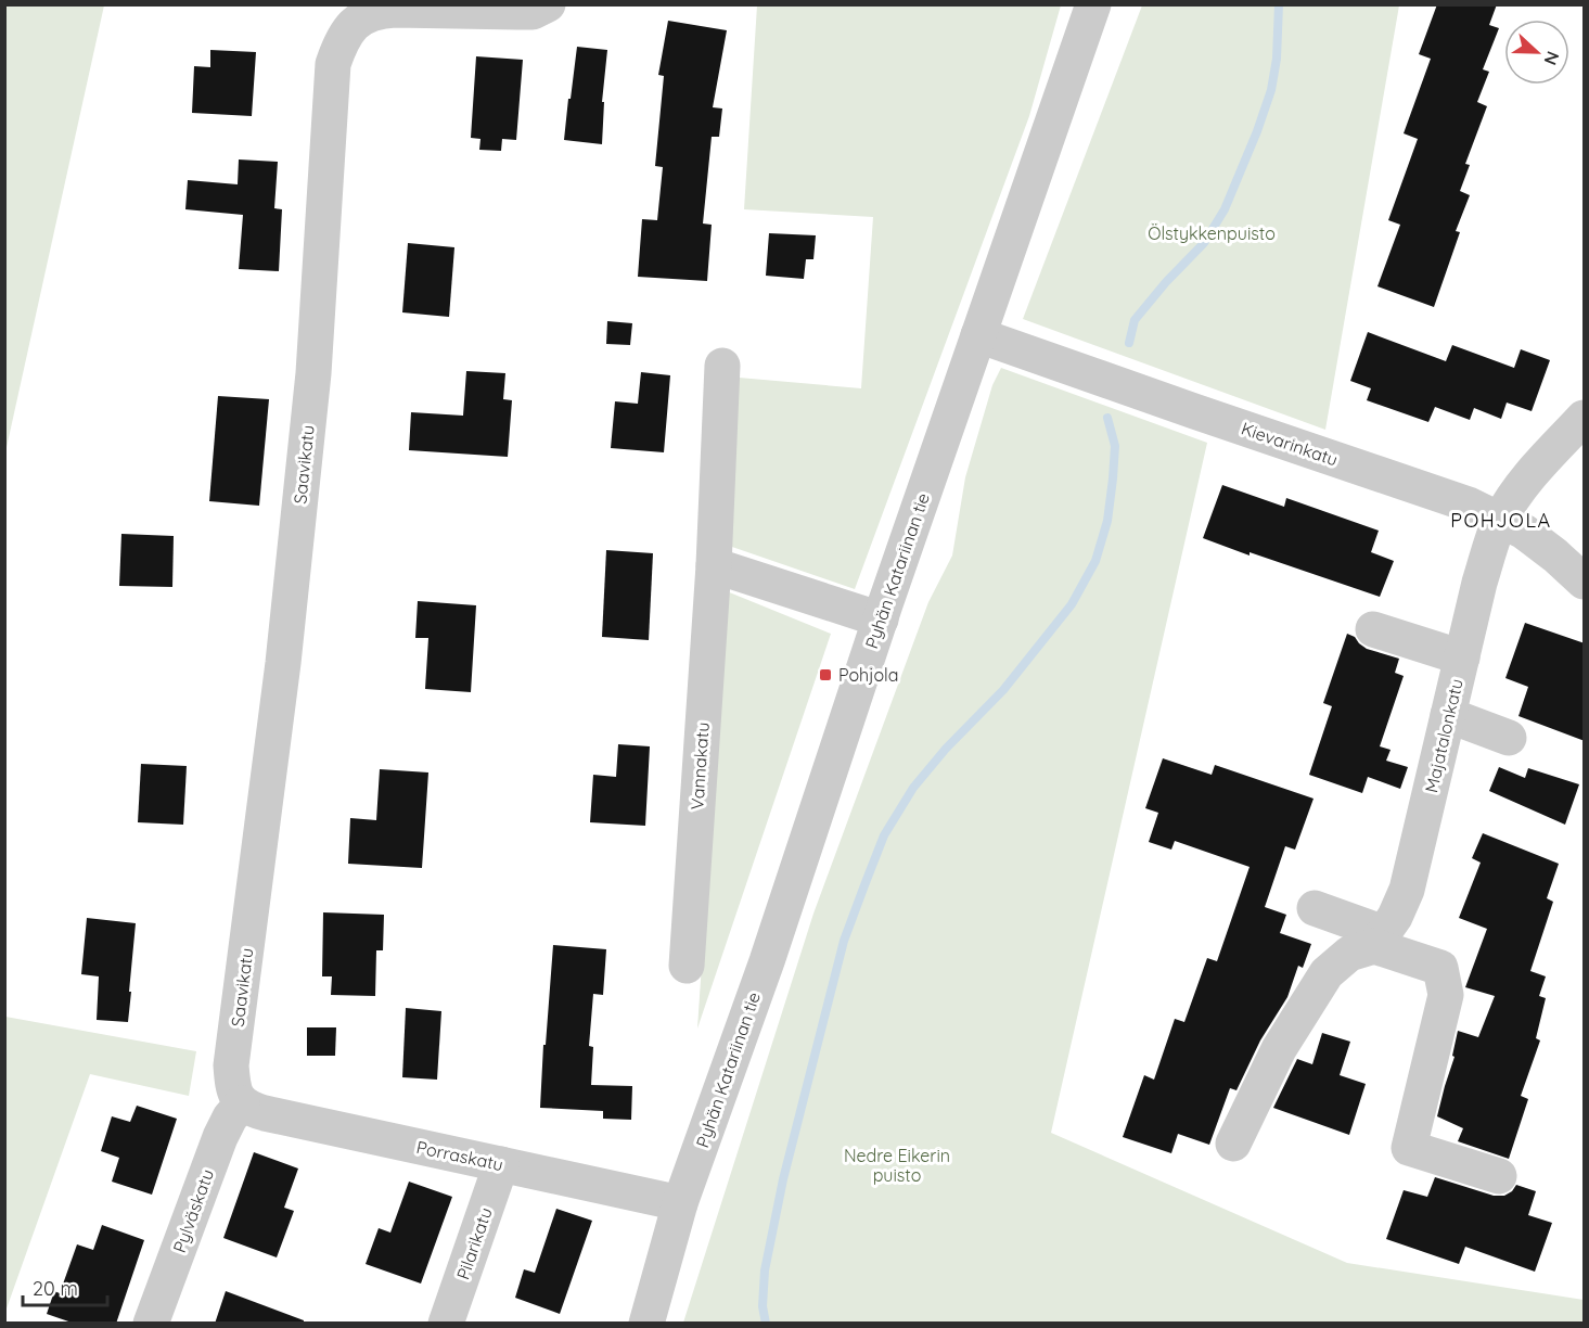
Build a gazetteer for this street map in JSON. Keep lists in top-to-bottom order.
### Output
{
  "streets": {
    "street": [
      "Kievarinkatu",
      "Saavikatu",
      "Pyhän Katariinan tie",
      "Majatalonkatu",
      "Vannakatu",
      "Porraskatu",
      "Pylväskatu",
      "Pilarikatu"
    ]
  },
  "crossings": [
    ["Kievarinkatu", "Pyhän Katariinan tie"],
    ["Kievarinkatu", "Majatalonkatu"],
    ["Saavikatu", "Porraskatu"],
    ["Saavikatu", "Pylväskatu"],
    ["Pyhän Katariinan tie", "Porraskatu"],
    ["Porraskatu", "Pylväskatu"],
    ["Porraskatu", "Pilarikatu"]
  ],
  "districts": ["POHJOLA"],
  "parks": ["Ölstykkenpuisto", "Nedre Eikerin puisto"],
  "places": {
    "transit": ["Pohjola"]
  },
  "scale_bar": "20 m",
  "north": "right"
}
